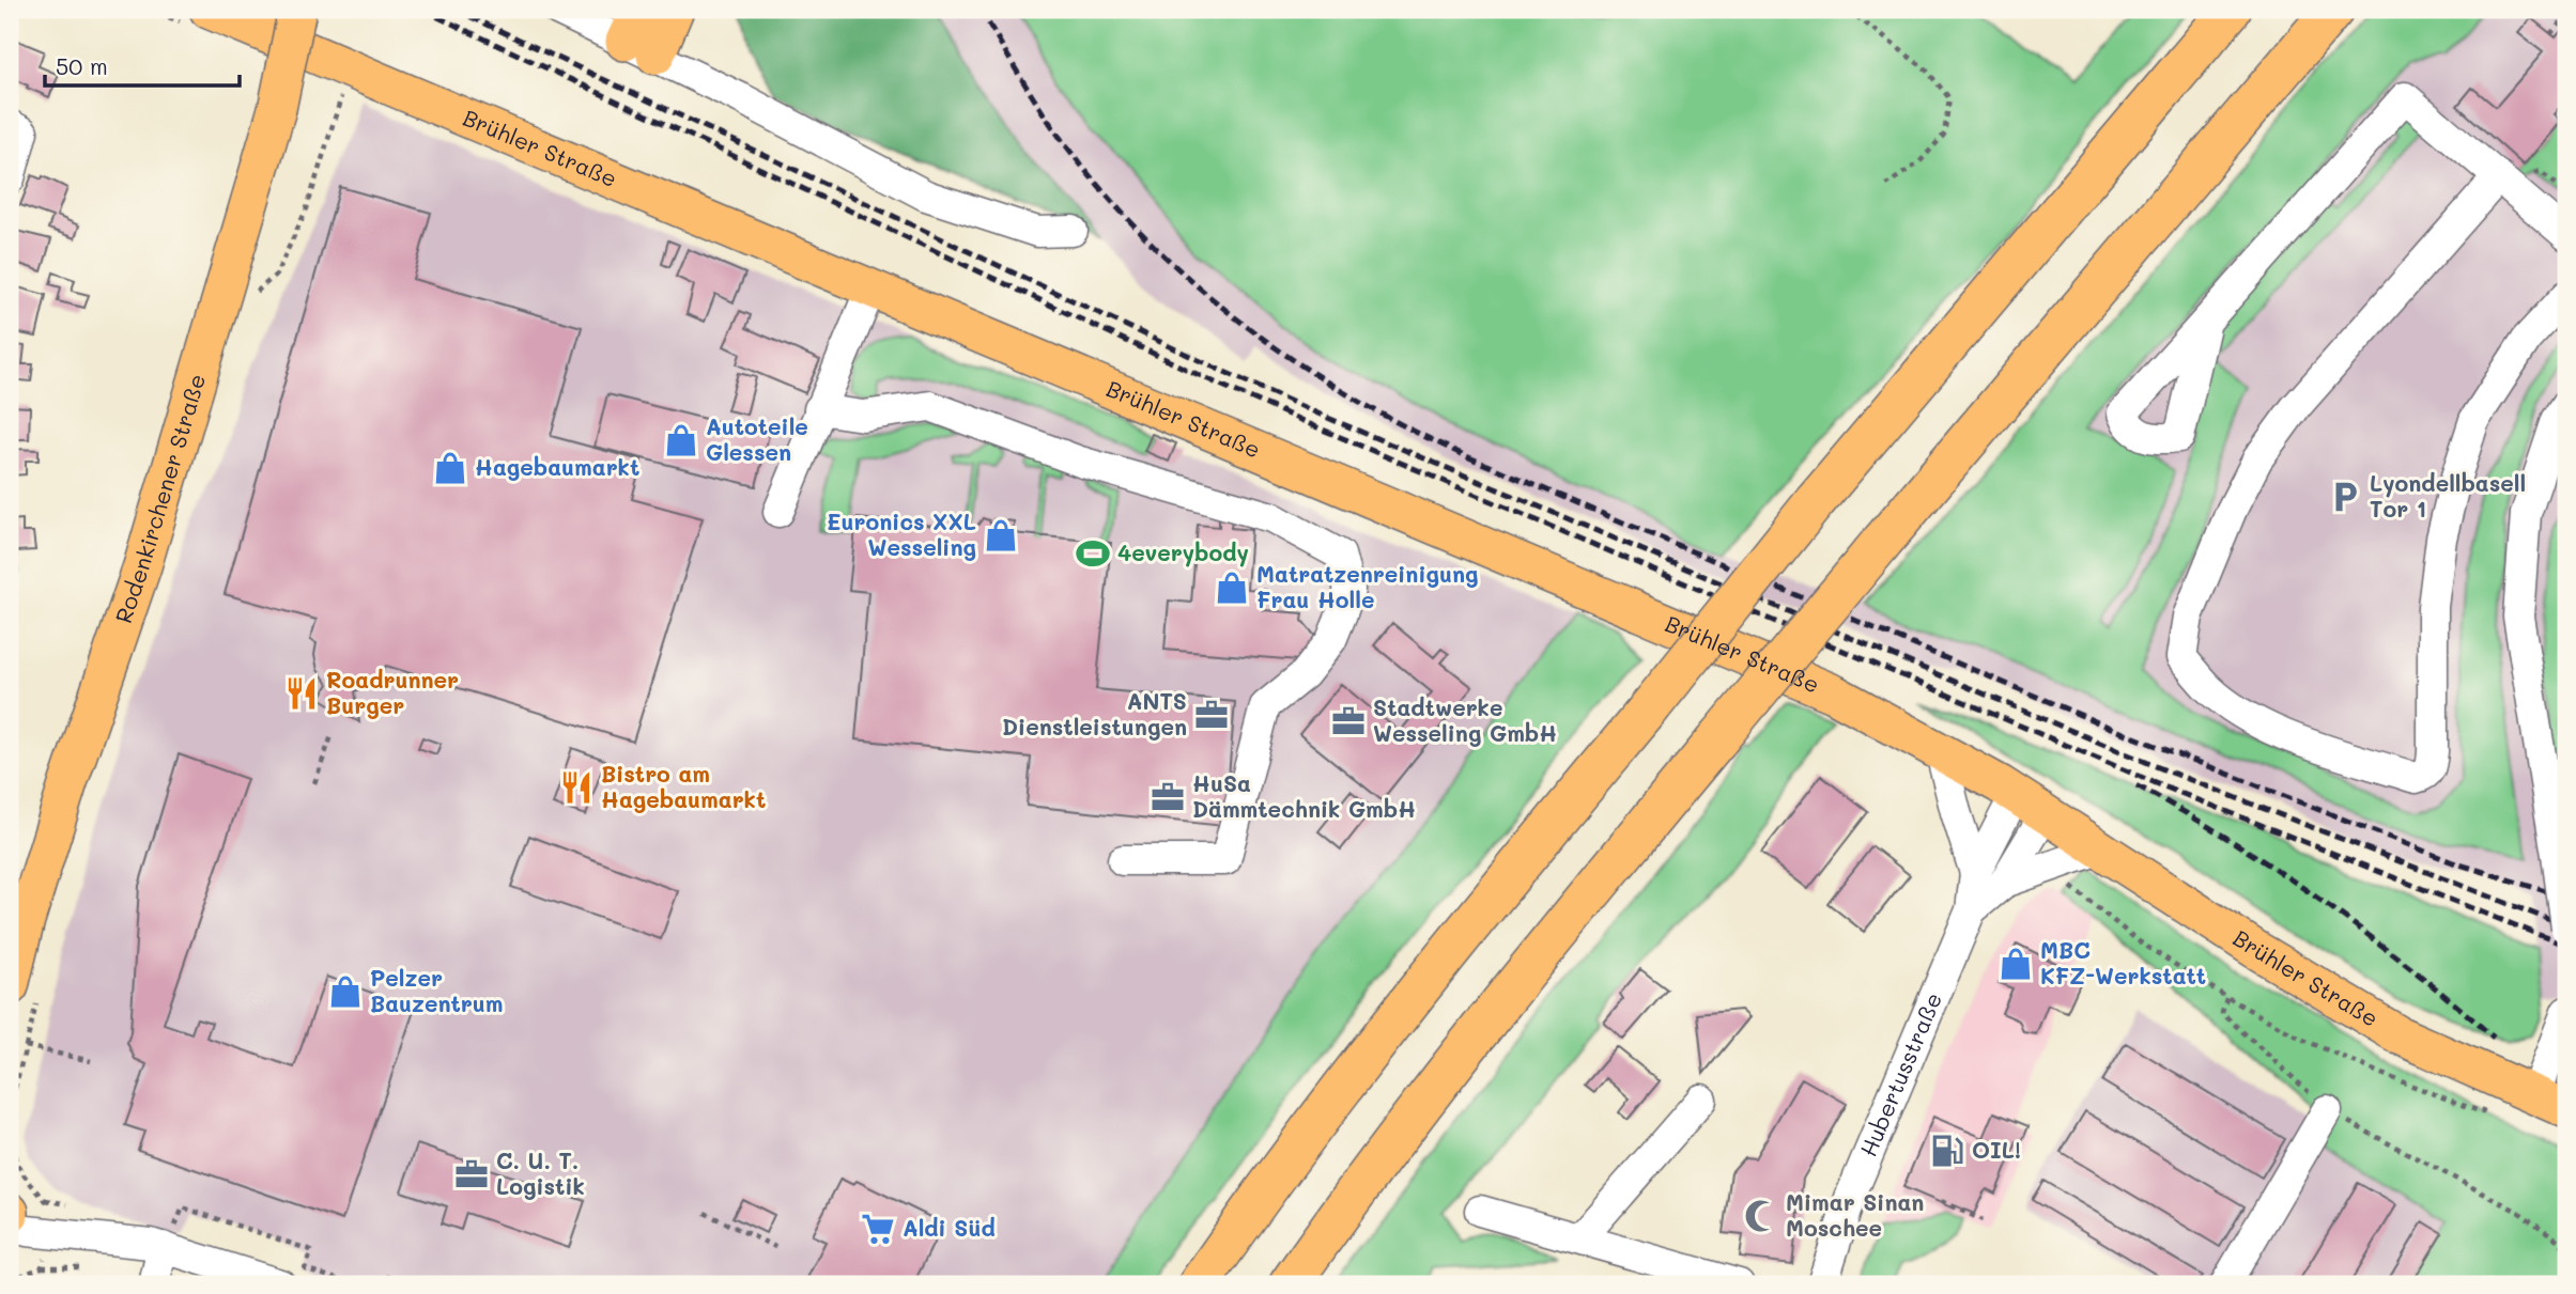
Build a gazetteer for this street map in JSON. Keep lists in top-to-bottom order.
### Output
{
  "streets": {
    "main road": ["Brühler Straße", "Rodenkirchener Straße"],
    "street": ["Hubertusstraße"]
  },
  "crossings": [
    ["Brühler Straße", "Hubertusstraße"]
  ],
  "places": {
    "shop": [
      "Autoteile Glessen",
      "Hagebaumarkt",
      "Euronics XXL Wesseling",
      "Matratzenreinigung Frau Holle",
      "MBC KFZ-Werkstatt",
      "Pelzer Bauzentrum"
    ],
    "parking": ["Lyondellbasell Tor 1"],
    "sports": ["4everybody"],
    "restaurant": ["Roadrunner Burger", "Bistro am Hagebaumarkt"],
    "office": [
      "ANTS Dienstleistungen",
      "Stadtwerke Wesseling GmbH",
      "HuSa Dämmtechnik GmbH",
      "C. U. T. Logistik"
    ],
    "fuel station": ["OIL!"],
    "mosque": ["Mimar Sinan Moschee"],
    "supermarket": ["Aldi Süd"]
  },
  "scale_bar": "50 m"
}
